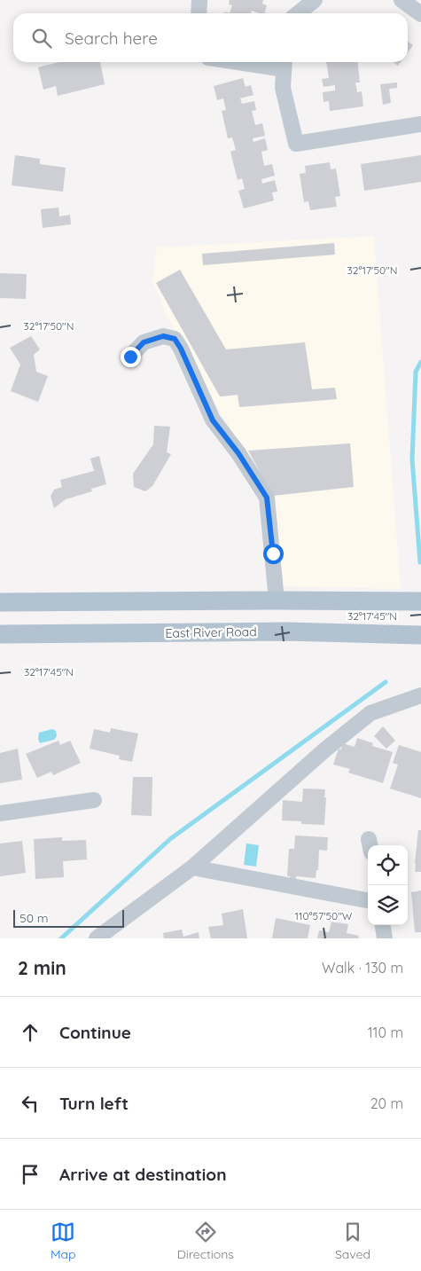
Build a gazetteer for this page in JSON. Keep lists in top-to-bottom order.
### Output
{
  "streets": {
    "main road": ["East River Road"]
  },
  "scale_bar": "50 m",
  "page": {
    "search": "Search here",
    "scale": "50 m",
    "heading": ["2 min", "Walk · 130 m"],
    "list": [
      ["Continue", "110 m"],
      ["Turn left", "20 m"],
      "Arrive at destination"
    ],
    "nav": ["Map", "Directions", "Saved"]
  },
  "coordinates": ["32°17'50\"N", "32°17'45\"N", "110°57'50\"W"]
}
